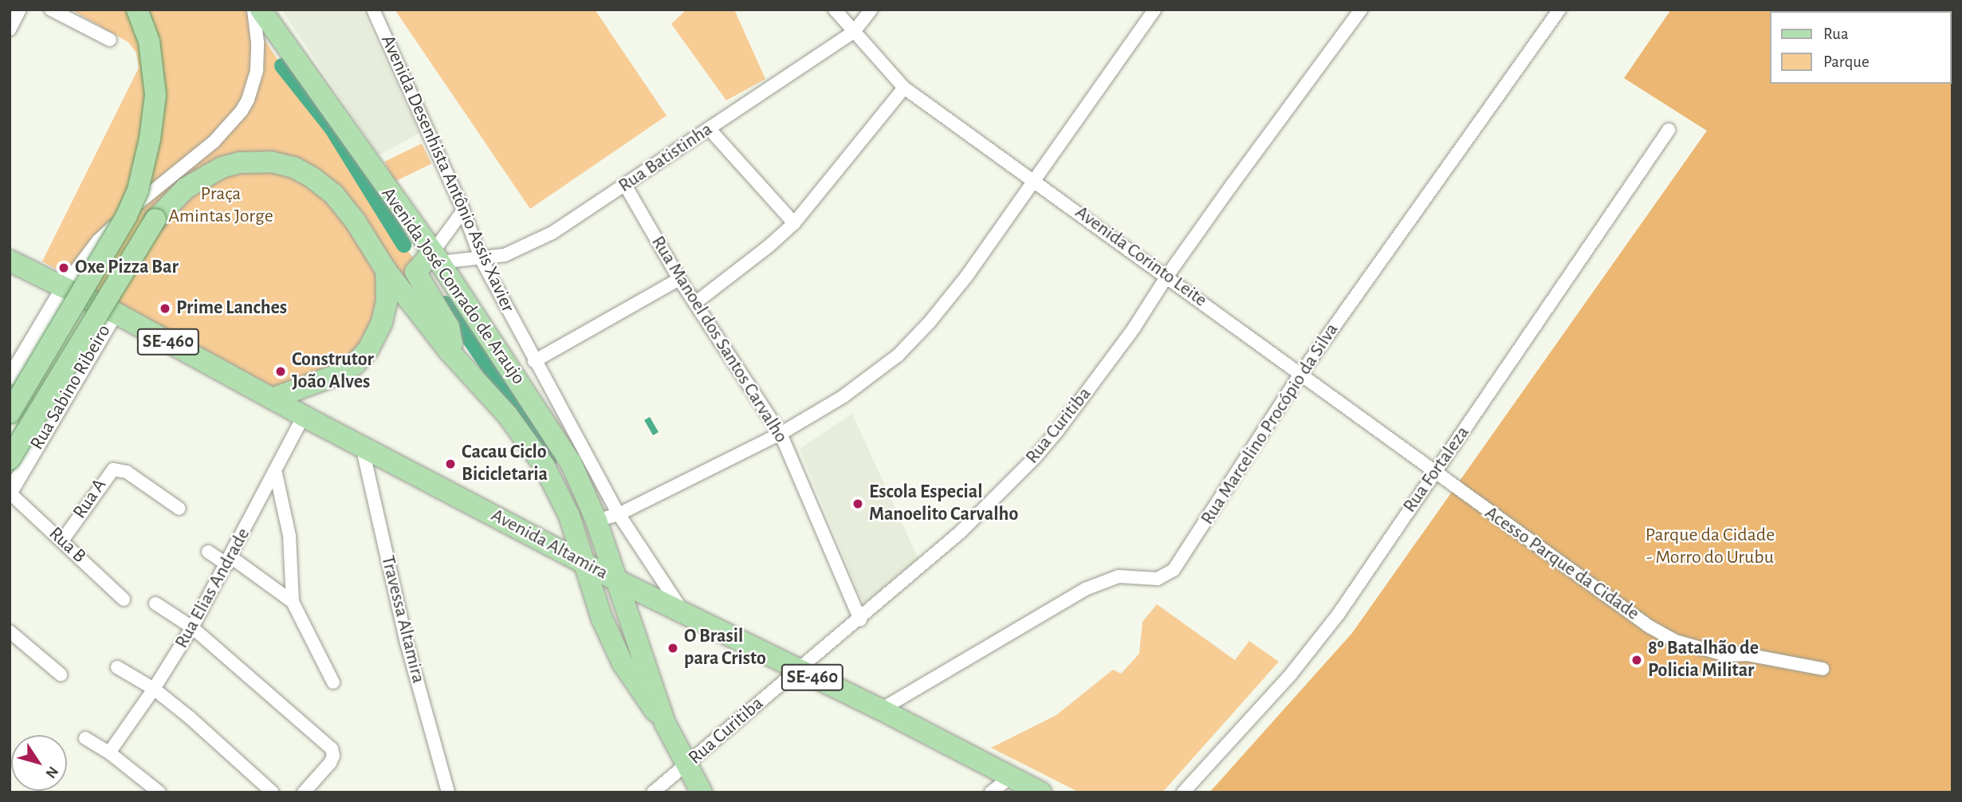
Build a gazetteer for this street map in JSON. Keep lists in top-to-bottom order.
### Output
{
  "streets": {
    "main road": ["Avenida José Conrado de Araujo", "SE-460", "Avenida Altamira"],
    "street": [
      "Rua Batistinha",
      "Avenida Desenhista Antônio Assis Xavier",
      "Avenida Corinto Leite",
      "Rua Manoel dos Santos Carvalho",
      "Rua Sabino Ribeiro",
      "Rua Marcelino Procópio da Silva",
      "Rua Curitiba",
      "Rua Fortaleza",
      "Rua A",
      "Rua B",
      "Acesso Parque da Cidade",
      "Rua Elias Andrade",
      "Travessa Altamira"
    ]
  },
  "crossings": [
    ["Rua Batistinha", "Avenida Desenhista Antônio Assis Xavier"],
    ["Rua Batistinha", "Avenida Corinto Leite"],
    ["Rua Batistinha", "Avenida José Conrado de Araujo"],
    ["Rua Batistinha", "Rua Manoel dos Santos Carvalho"],
    ["Avenida Desenhista Antônio Assis Xavier", "Avenida Altamira"],
    ["Avenida Corinto Leite", "Rua Marcelino Procópio da Silva"],
    ["Avenida Corinto Leite", "Rua Curitiba"],
    ["Avenida Corinto Leite", "Rua Fortaleza"],
    ["Avenida Corinto Leite", "Acesso Parque da Cidade"],
    ["Avenida José Conrado de Araujo", "Avenida Altamira"],
    ["Rua Manoel dos Santos Carvalho", "Rua Curitiba"],
    ["SE-460", "Avenida Altamira"],
    ["Rua Sabino Ribeiro", "Avenida Altamira"],
    ["Rua Sabino Ribeiro", "Rua B"],
    ["Rua Marcelino Procópio da Silva", "Avenida Altamira"],
    ["Rua Curitiba", "Avenida Altamira"],
    ["Rua Fortaleza", "Acesso Parque da Cidade"],
    ["Rua A", "Rua B"],
    ["Avenida Altamira", "Rua Elias Andrade"],
    ["Avenida Altamira", "Travessa Altamira"]
  ],
  "parks": ["Praça Amintas Jorge", "Parque da Cidade - Morro do Urubu"],
  "places": [
    "Oxe Pizza Bar",
    "Prime Lanches",
    "Construtor João Alves",
    "Cacau Ciclo Bicicletaria",
    "Escola Especial Manoelito Carvalho",
    "O Brasil para Cristo",
    "8º Batalhão de Policia Militar"
  ],
  "legend": ["Rua", "Parque"],
  "north": "bottom right"
}
